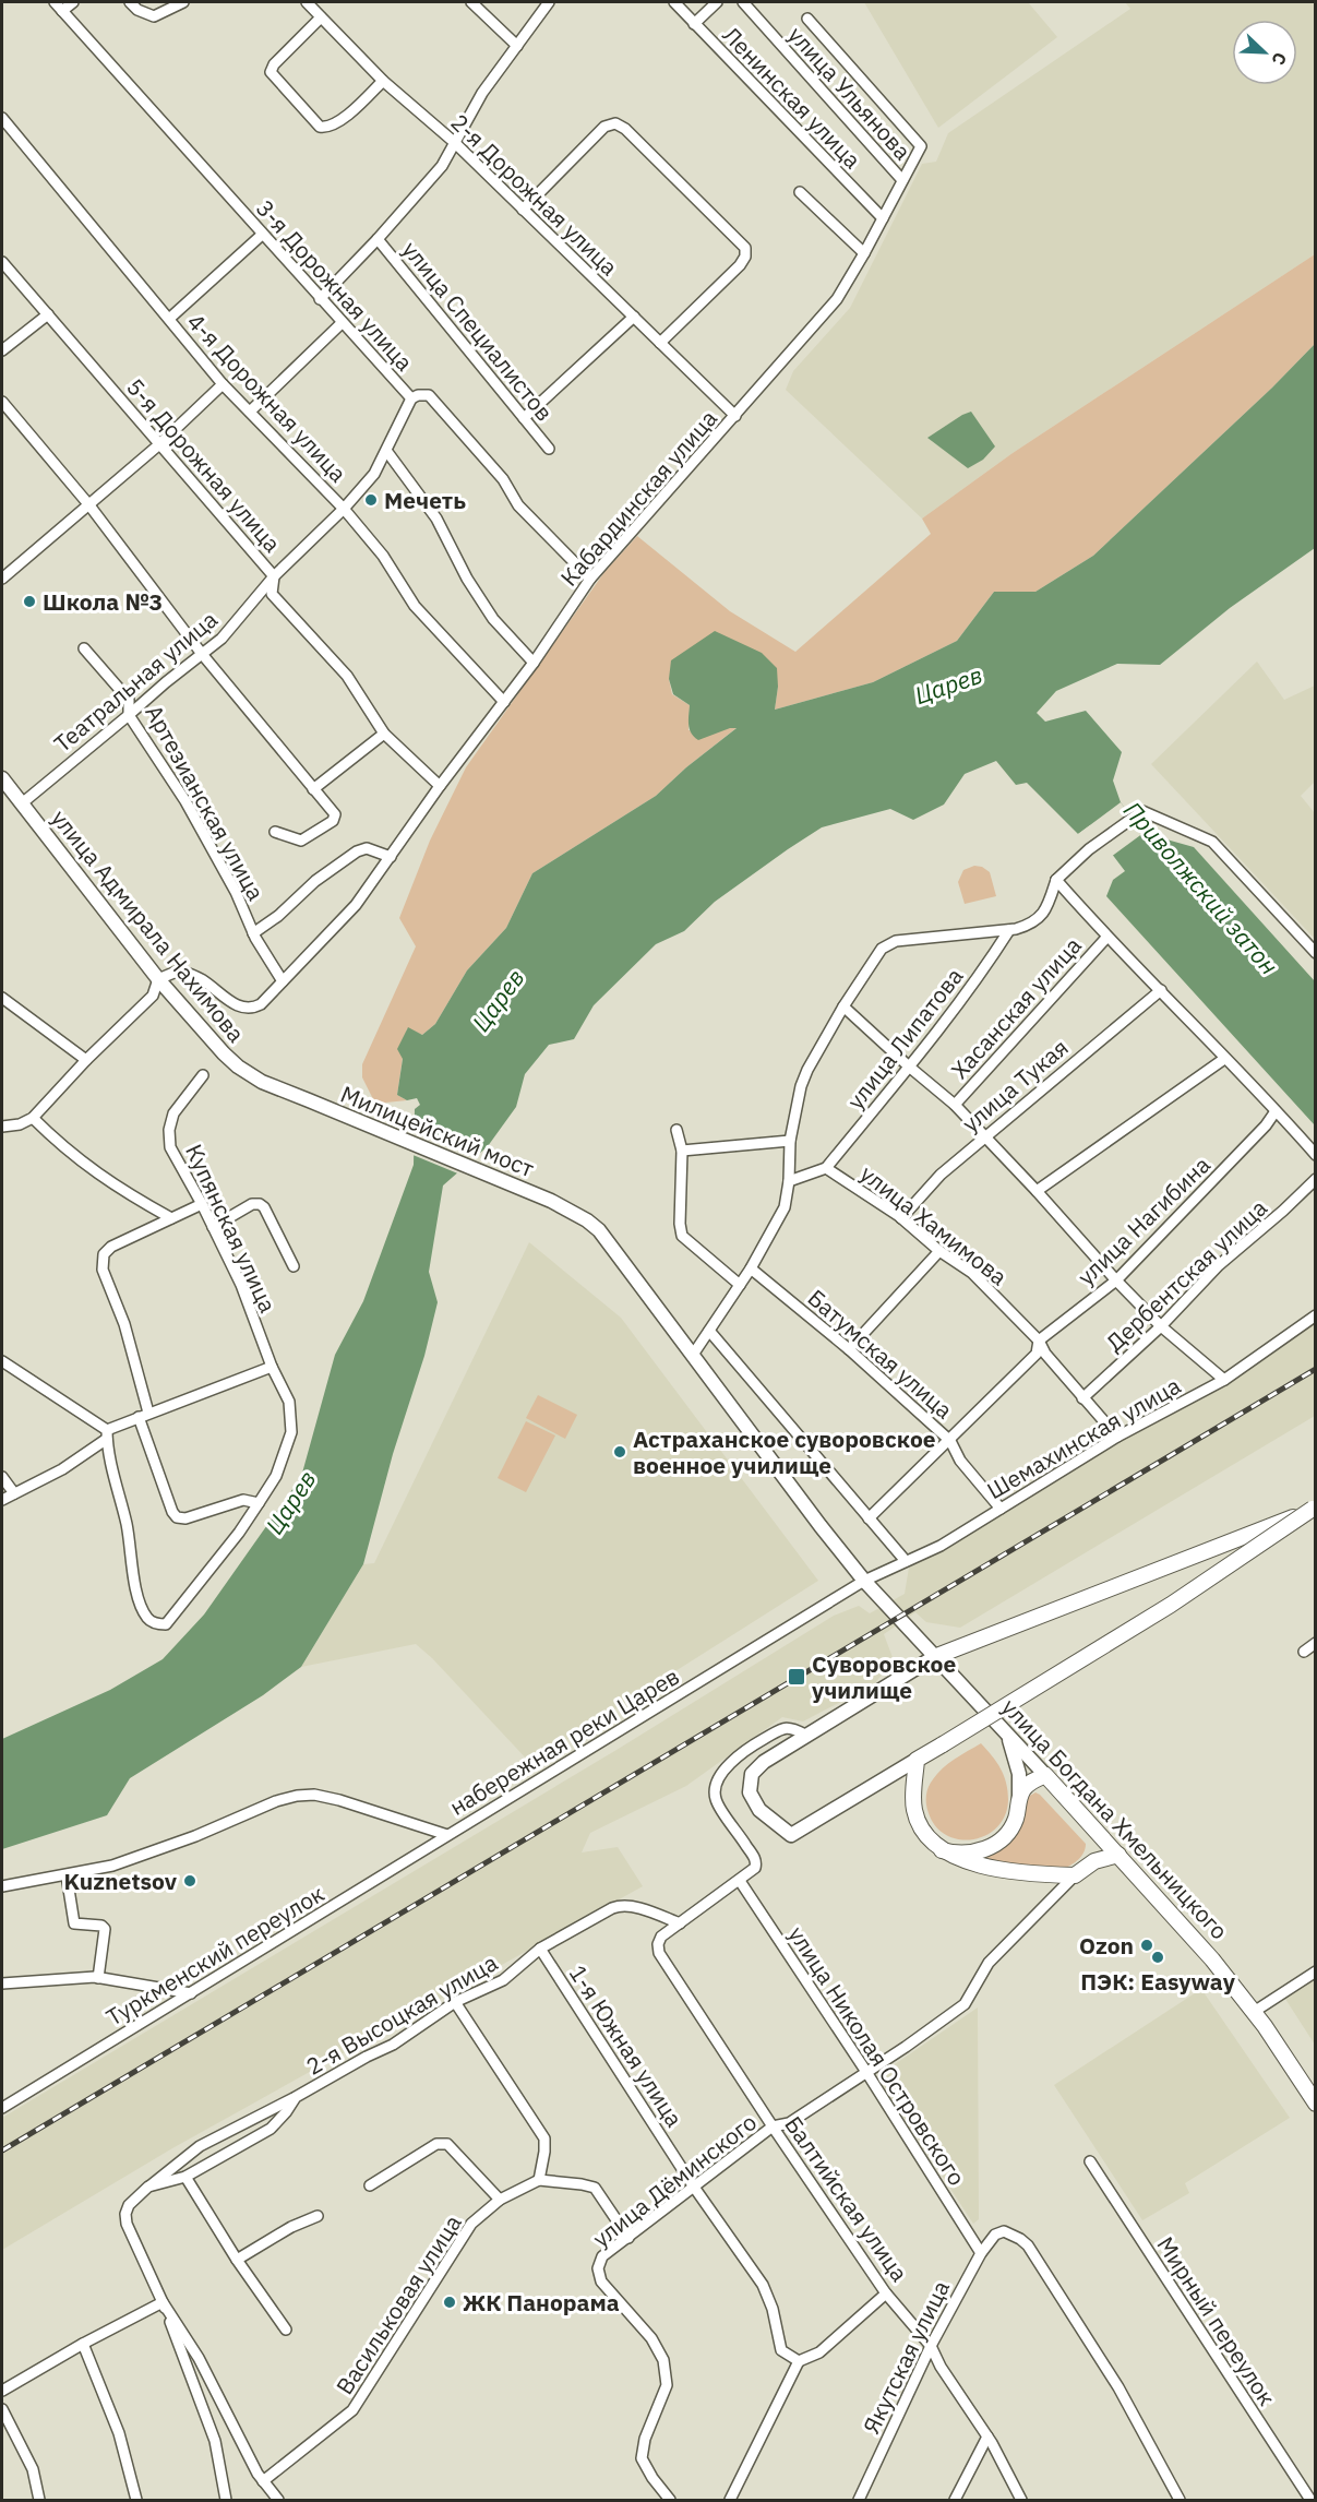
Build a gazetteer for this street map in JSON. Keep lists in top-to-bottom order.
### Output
{
  "streets": {
    "main road": ["улица Адмирала Нахимова", "Милицейский мост", "улица Богдана Хмельницкого"],
    "street": [
      "улица Ульянова",
      "Ленинская улица",
      "2-я Дорожная улица",
      "3-я Дорожная улица",
      "улица Специалистов",
      "4-я Дорожная улица",
      "5-я Дорожная улица",
      "Кабардинская улица",
      "Театральная улица",
      "Артезианская улица",
      "Хасанская улица",
      "улица Липатова",
      "улица Тукая",
      "улица Нагибина",
      "улица Хамимова",
      "Купянская улица",
      "Дербентская улица",
      "Батумская улица",
      "Шемахинская улица",
      "набережная реки Царев",
      "Туркменский переулок",
      "2-я Высоцкая улица",
      "1-я Южная улица",
      "улица Николая Островского",
      "улица Дёминского",
      "Балтийская улица",
      "Васильковая улица",
      "Мирный переулок",
      "Якутская улица"
    ]
  },
  "crossings": [
    ["улица Ульянова", "Кабардинская улица"],
    ["Ленинская улица", "Кабардинская улица"],
    ["2-я Дорожная улица", "Кабардинская улица"],
    ["3-я Дорожная улица", "Кабардинская улица"],
    ["3-я Дорожная улица", "Театральная улица"],
    ["4-я Дорожная улица", "Кабардинская улица"],
    ["4-я Дорожная улица", "Театральная улица"],
    ["5-я Дорожная улица", "Кабардинская улица"],
    ["5-я Дорожная улица", "Театральная улица"],
    ["Кабардинская улица", "Артезианская улица"],
    ["Кабардинская улица", "улица Адмирала Нахимова"],
    ["Театральная улица", "Артезианская улица"],
    ["Театральная улица", "улица Адмирала Нахимова"],
    ["улица Адмирала Нахимова", "Милицейский мост"],
    ["улица Липатова", "улица Хамимова"],
    ["улица Тукая", "улица Хамимова"],
    ["Милицейский мост", "улица Богдана Хмельницкого"],
    ["улица Нагибина", "улица Хамимова"],
    ["улица Нагибина", "Батумская улица"],
    ["улица Хамимова", "Дербентская улица"],
    ["улица Хамимова", "Шемахинская улица"],
    ["Батумская улица", "Шемахинская улица"],
    ["Шемахинская улица", "набережная реки Царев"],
    ["Шемахинская улица", "улица Богдана Хмельницкого"],
    ["набережная реки Царев", "улица Богдана Хмельницкого"],
    ["набережная реки Царев", "Туркменский переулок"],
    ["2-я Высоцкая улица", "1-я Южная улица"],
    ["2-я Высоцкая улица", "Балтийская улица"],
    ["1-я Южная улица", "улица Дёминского"],
    ["улица Николая Островского", "улица Дёминского"],
    ["улица Николая Островского", "Балтийская улица"],
    ["улица Николая Островского", "Якутская улица"],
    ["улица Дёминского", "Балтийская улица"],
    ["Балтийская улица", "Якутская улица"]
  ],
  "water": ["Царев", "Приволжский затон"],
  "places": {
    "other": [
      "Мечеть",
      "Школа №3",
      "Астраханское суворовское военное училище",
      "Kuznetsov",
      "Ozon",
      "ПЭК: Easyway",
      "ЖК Панорама"
    ],
    "transit": ["Суворовское училище"]
  },
  "north": "bottom right"
}
